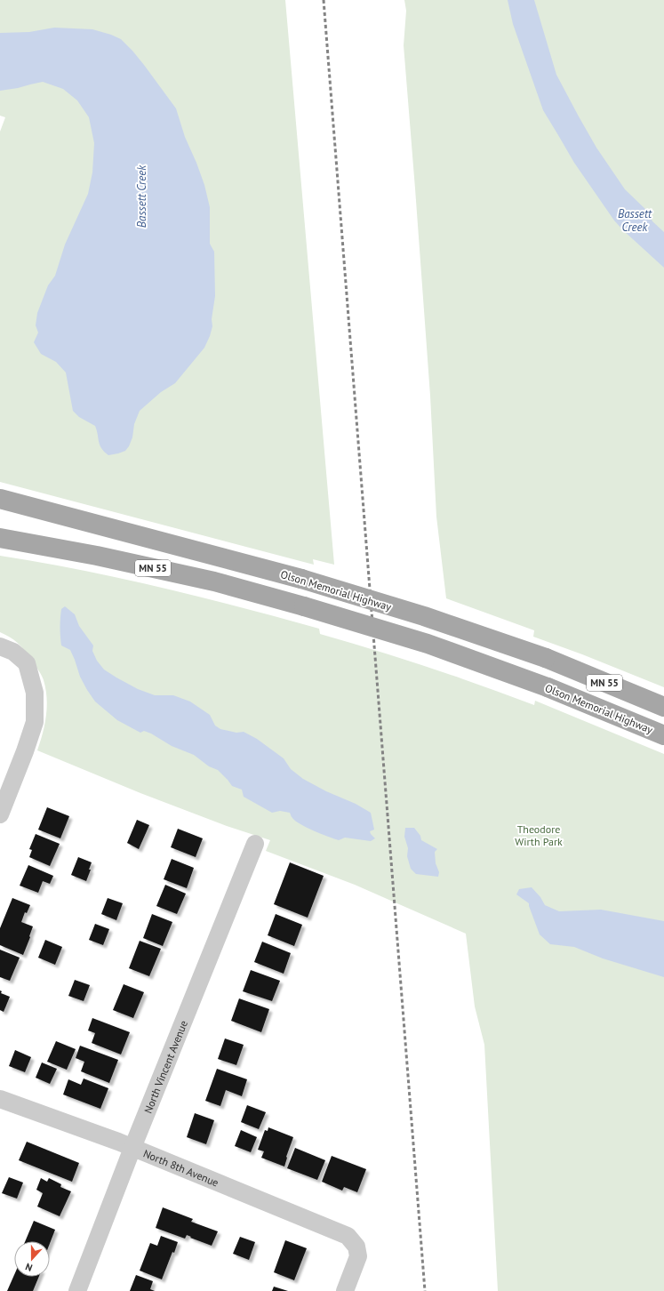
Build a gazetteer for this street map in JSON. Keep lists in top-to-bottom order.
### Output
{
  "streets": {
    "main road": ["MN 55", "Olson Memorial Highway"],
    "street": ["North Vincent Avenue", "North 8th Avenue"]
  },
  "crossings": [
    ["North Vincent Avenue", "North 8th Avenue"]
  ],
  "water": ["Bassett Creek"],
  "parks": ["Theodore Wirth Park"],
  "north": "bottom"
}
